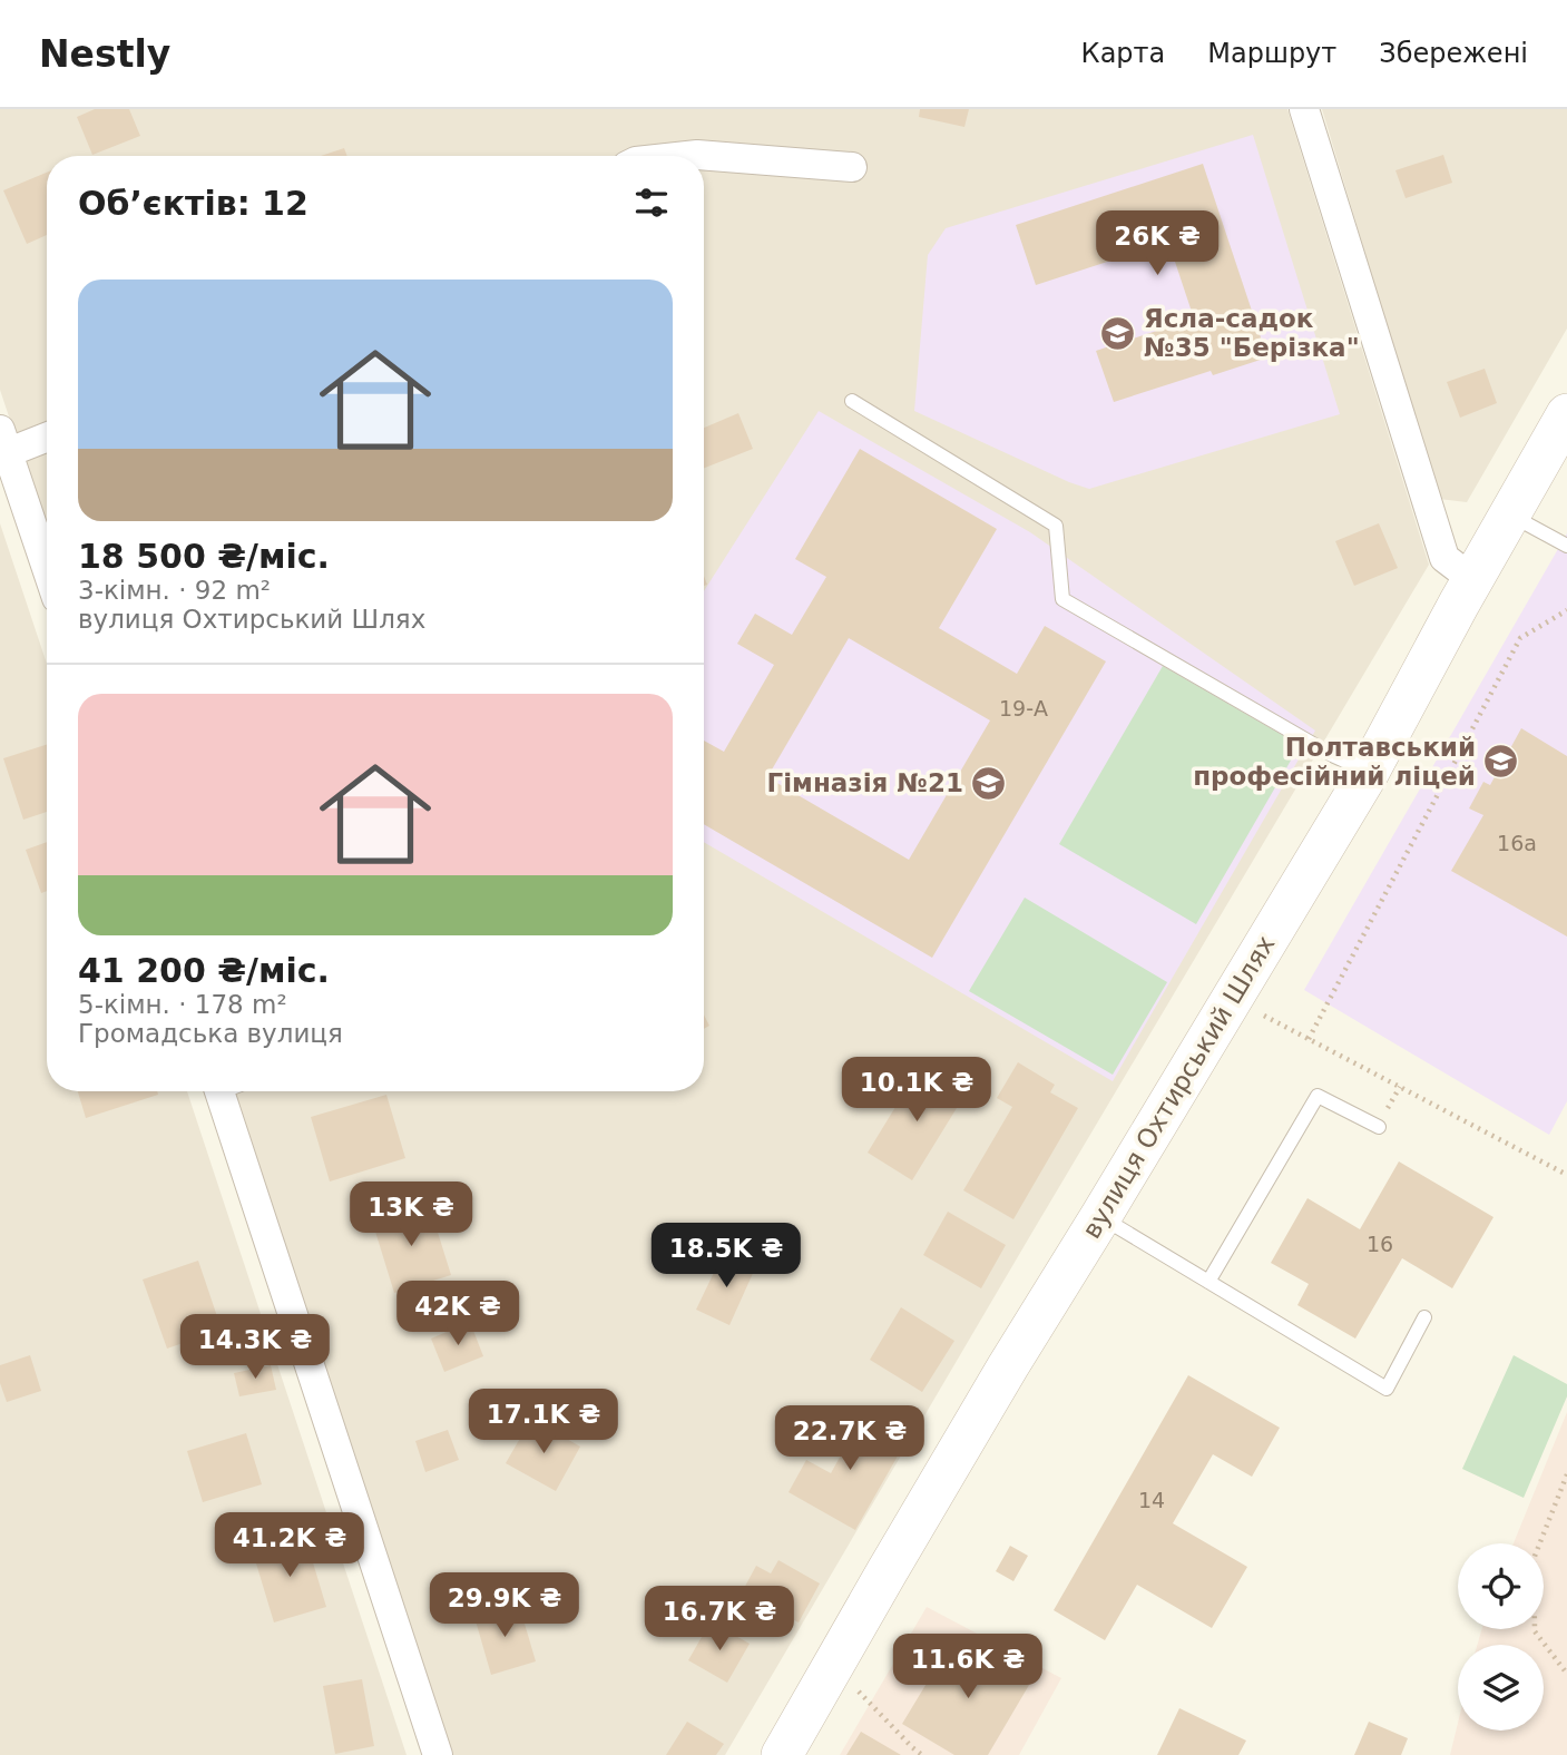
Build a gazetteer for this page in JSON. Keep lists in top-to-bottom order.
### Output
{
  "streets": {
    "main road": ["вулиця Охтирський Шлях"]
  },
  "places": {
    "school or university": ["Ясла-садок №35 \"Берізка\"", "Полтавський професійний ліцей", "Гімназія №21"]
  },
  "house_numbers": [
    "19-А",
    "16а",
    "16",
    "14"
  ],
  "page": {
    "header": "Nestly",
    "nav": ["Карта", "Маршрут", "Збережені"],
    "heading": "Об’єктів: 12",
    "price": [
      "26K ₴",
      "10.1K ₴",
      "13K ₴",
      "18.5K ₴",
      "42K ₴",
      "14.3K ₴",
      "17.1K ₴",
      "22.7K ₴",
      "41.2K ₴",
      "29.9K ₴",
      "16.7K ₴",
      "11.6K ₴"
    ],
    "list": [
      {
        "name": "18 500 ₴/міс.",
        "note": "3-кімн. · 92 m² · вулиця Охтирський Шлях"
      },
      {
        "name": "41 200 ₴/міс.",
        "note": "5-кімн. · 178 m² · Громадська вулиця"
      }
    ]
  }
}
